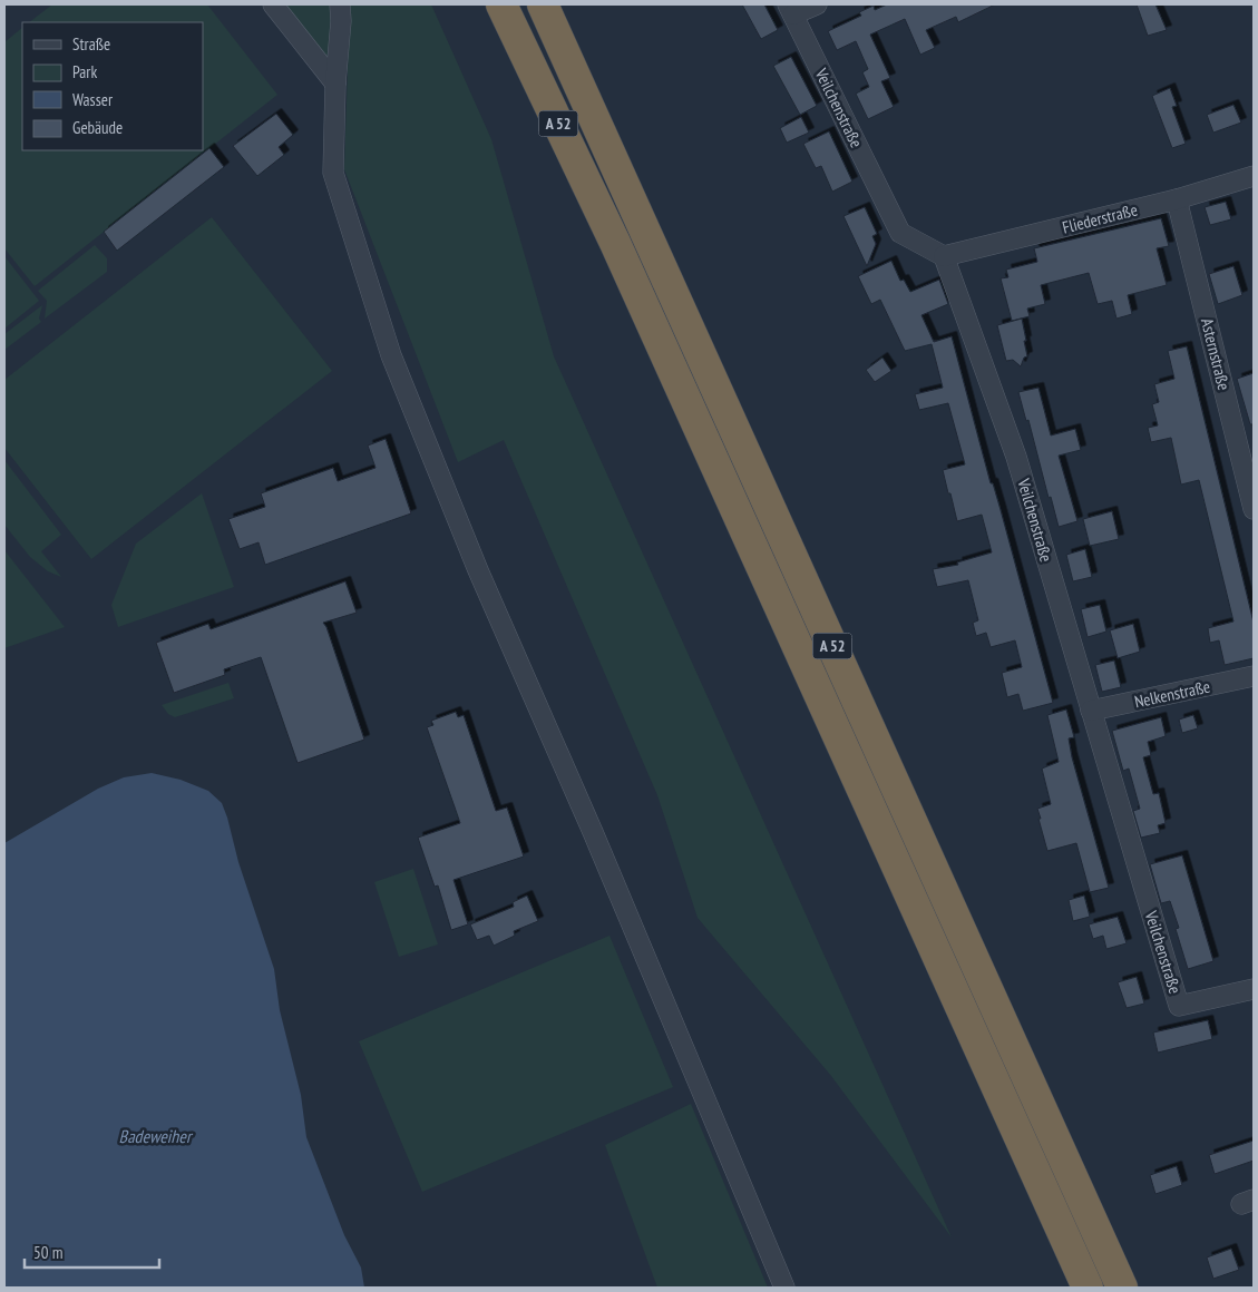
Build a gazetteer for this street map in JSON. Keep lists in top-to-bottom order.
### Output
{
  "streets": {
    "highway": ["A 52"],
    "street": [
      "Veilchenstraße",
      "Fliederstraße",
      "Asternstraße",
      "Nelkenstraße"
    ]
  },
  "crossings": [
    ["Veilchenstraße", "Fliederstraße"],
    ["Veilchenstraße", "Nelkenstraße"],
    ["Fliederstraße", "Asternstraße"]
  ],
  "water": ["Badeweiher"],
  "legend": [
    "Straße",
    "Park",
    "Wasser",
    "Gebäude"
  ],
  "scale_bar": "50 m"
}
